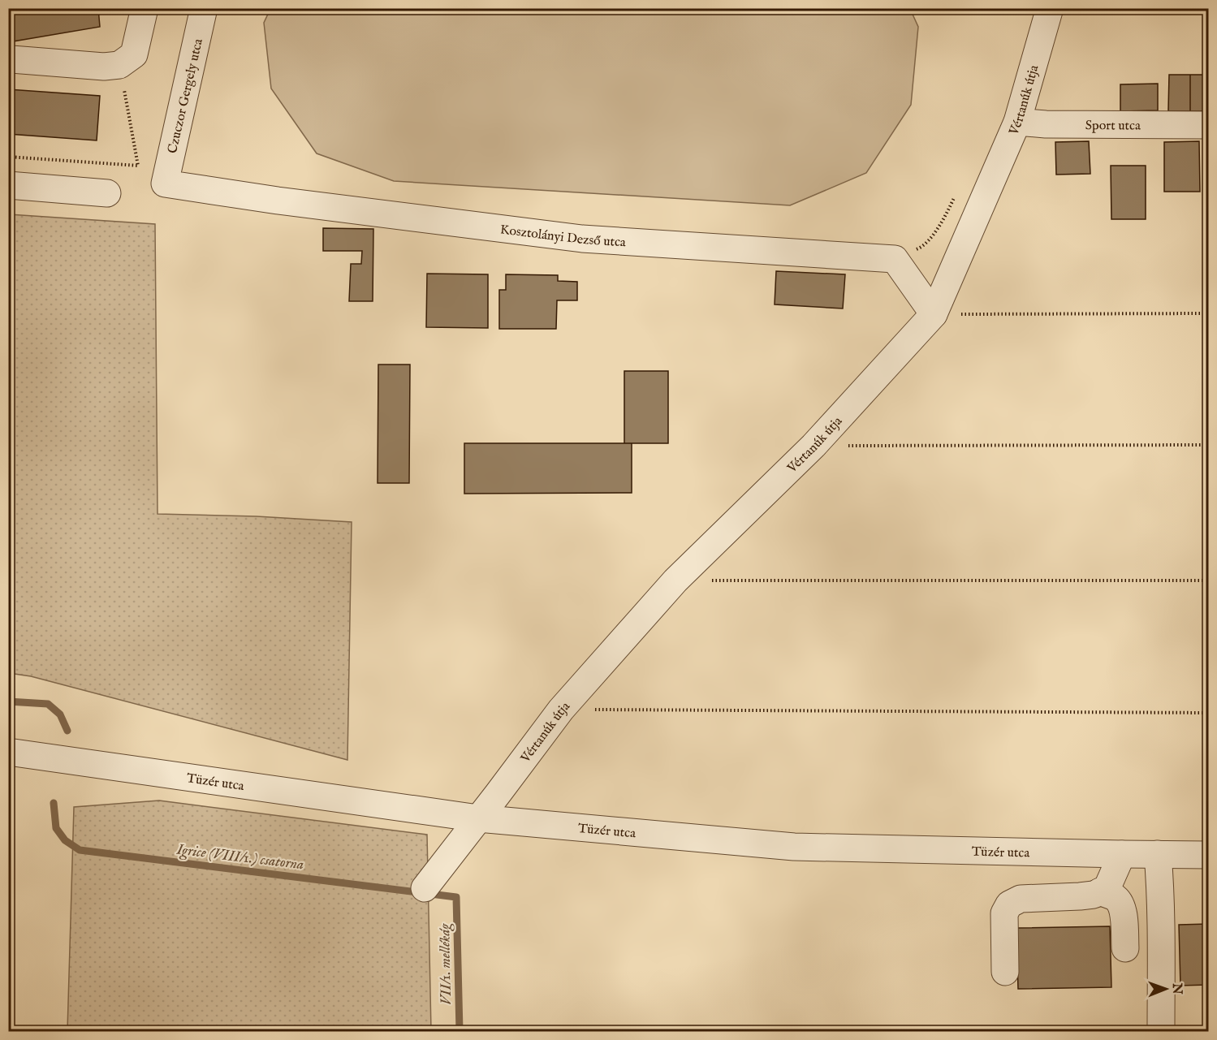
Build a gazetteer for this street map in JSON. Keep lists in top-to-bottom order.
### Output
{
  "streets": {
    "street": [
      "Czuczor Gergely utca",
      "Vértanúk útja",
      "Sport utca",
      "Kosztolányi Dezső utca",
      "Tüzér utca"
    ]
  },
  "crossings": [
    ["Czuczor Gergely utca", "Kosztolányi Dezső utca"],
    ["Vértanúk útja", "Sport utca"],
    ["Vértanúk útja", "Kosztolányi Dezső utca"],
    ["Vértanúk útja", "Tüzér utca"]
  ],
  "water": ["Igrice (VIII/1.) csatorna", "VII/1. mellékág"],
  "north": "right"
}
